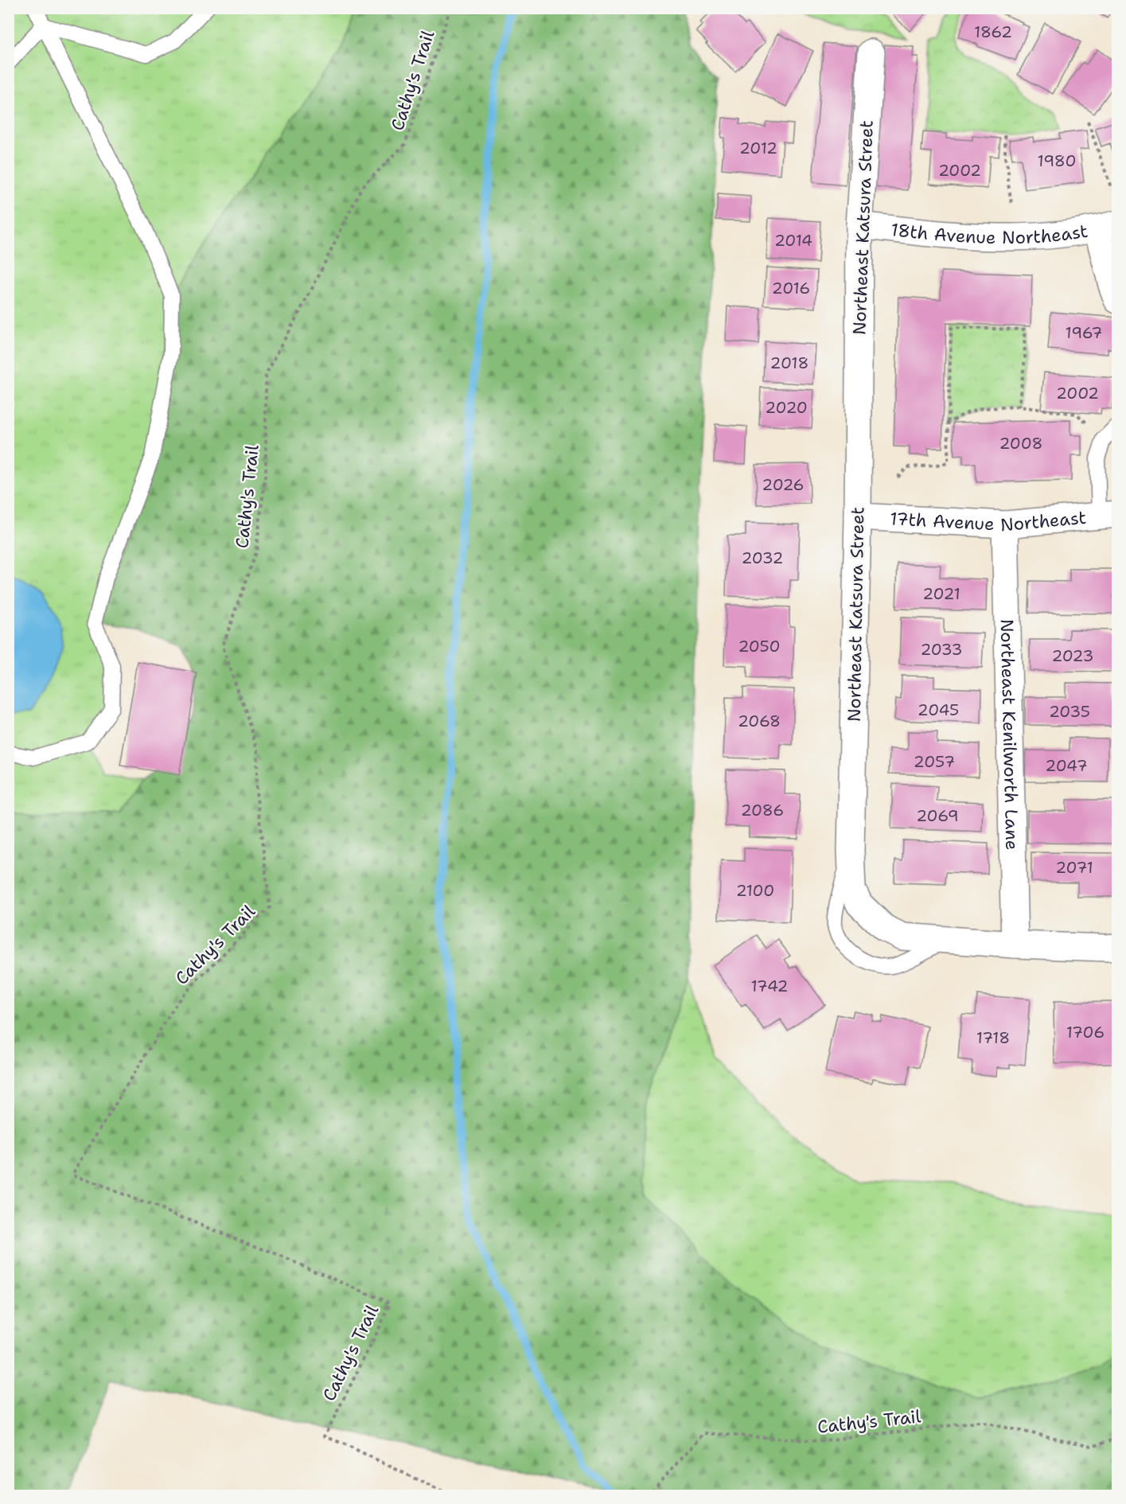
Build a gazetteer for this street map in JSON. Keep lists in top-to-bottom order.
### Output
{
  "streets": {
    "street": [
      "Northeast Katsura Street",
      "18th Avenue Northeast",
      "17th Avenue Northeast",
      "Northeast Kenilworth Lane"
    ],
    "path": ["Cathy's Trail"]
  },
  "crossings": [
    ["Northeast Katsura Street", "18th Avenue Northeast"],
    ["Northeast Katsura Street", "17th Avenue Northeast"],
    ["Northeast Katsura Street", "Northeast Kenilworth Lane"],
    ["17th Avenue Northeast", "Northeast Kenilworth Lane"]
  ],
  "house_numbers": [
    "1862",
    "2012",
    "1980",
    "2002",
    "2014",
    "2016",
    "1967",
    "2018",
    "2002",
    "2020",
    "2008",
    "2026",
    "2032",
    "2021",
    "2050",
    "2033",
    "2023",
    "2045",
    "2035",
    "2068",
    "2057",
    "2047",
    "2086",
    "2069",
    "2071",
    "2100",
    "1742",
    "1706",
    "1718"
  ]
}
